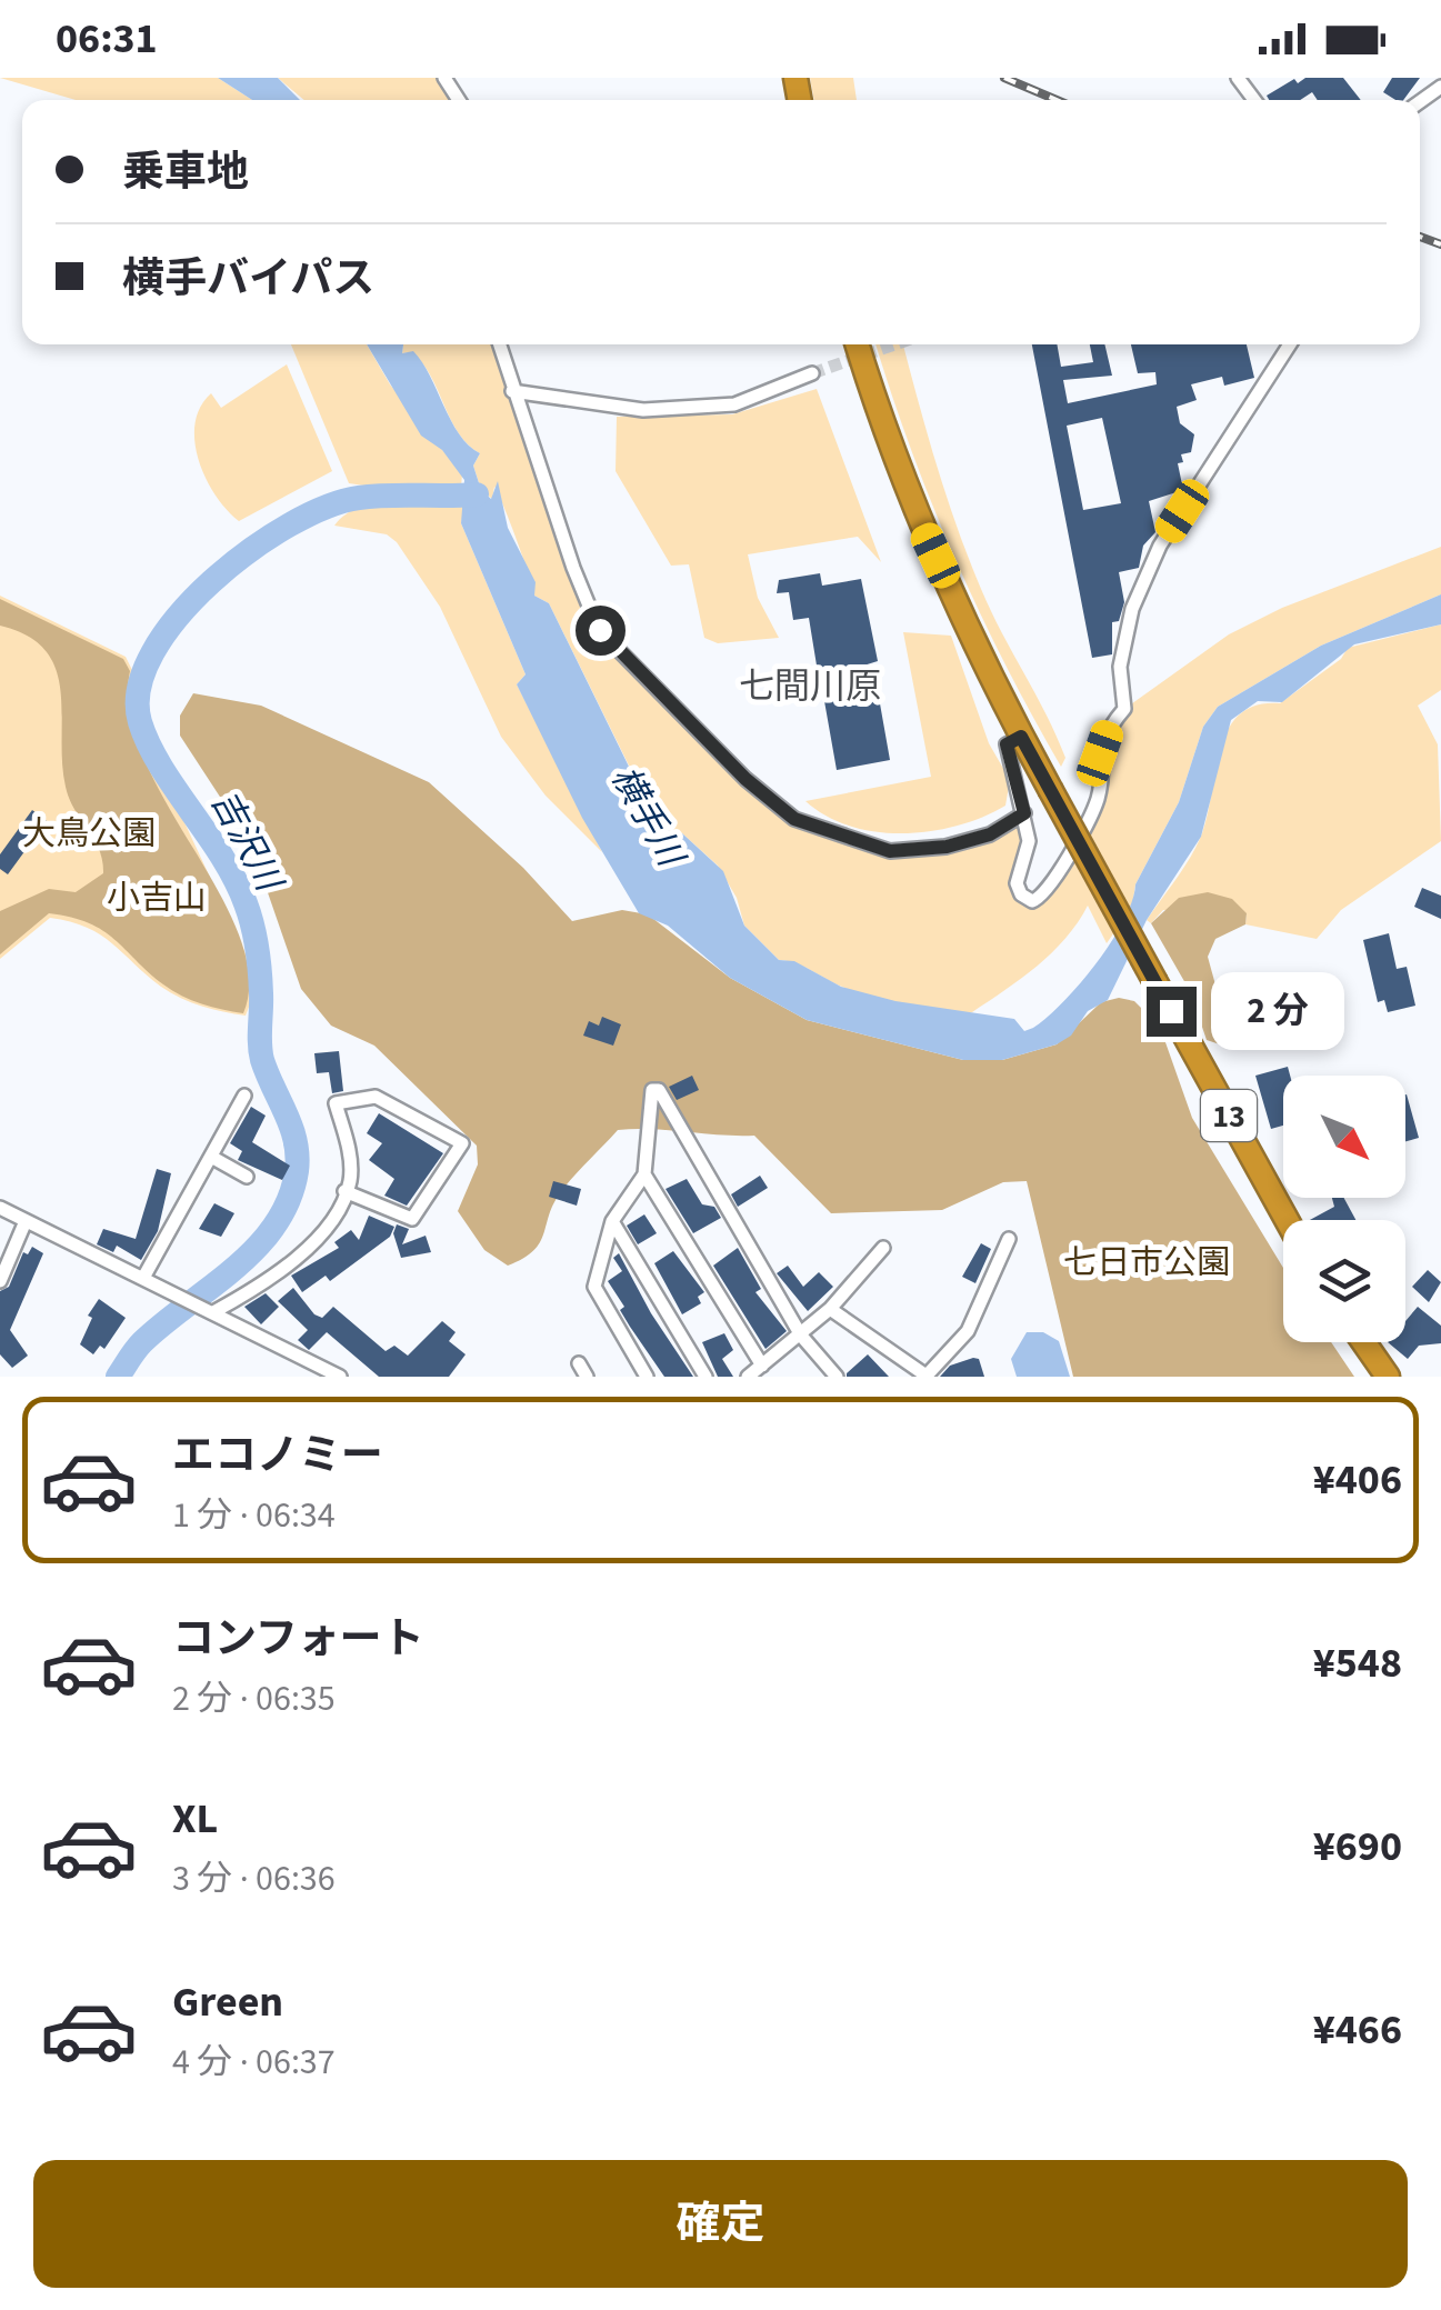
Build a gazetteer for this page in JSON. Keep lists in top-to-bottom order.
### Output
{
  "streets": {
    "highway": ["13"]
  },
  "districts": ["七間川原"],
  "water": ["横手川", "吉沢川"],
  "parks": ["大鳥公園", "小吉山", "七日市公園"],
  "north": "bottom right",
  "page": {
    "status": "06:31",
    "banner": ["乗車地", "横手バイパス"],
    "bubble": "2 分",
    "list": [
      {
        "name": "エコノミー",
        "note": "1 分 · 06:34",
        "value": "¥406"
      },
      {
        "name": "コンフォート",
        "note": "2 分 · 06:35",
        "value": "¥548"
      },
      {
        "name": "XL",
        "note": "3 分 · 06:36",
        "value": "¥690"
      },
      {
        "name": "Green",
        "note": "4 分 · 06:37",
        "value": "¥466"
      }
    ],
    "buttons": "確定"
  }
}
